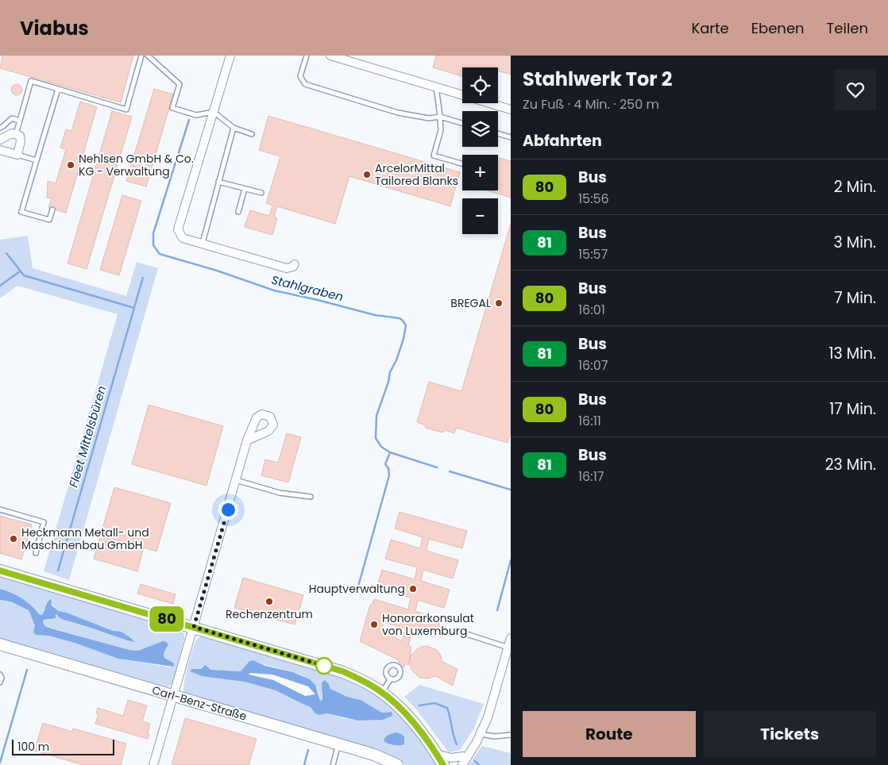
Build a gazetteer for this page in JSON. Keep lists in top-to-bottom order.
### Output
{
  "streets": {
    "street": ["Carl-Benz-Straße"]
  },
  "water": ["Stahlgraben", "Fleet Mittelsbüren"],
  "places": [
    "Nehlsen GmbH & Co. KG - Verwaltung",
    "ArcelorMittal Tailored Blanks",
    "BREGAL",
    "Heckmann Metall- und Maschinenbau GmbH",
    "Hauptverwaltung",
    "Rechenzentrum",
    "Honorarkonsulat von Luxemburg"
  ],
  "lines": ["bus line 80"],
  "scale_bar": "100 m",
  "page": {
    "header": "Viabus",
    "nav": ["Karte", "Ebenen", "Teilen"],
    "on_map": "80",
    "heading": [
      ["Stahlwerk Tor 2", "Zu Fuß · 4 Min. · 250 m"],
      "Abfahrten"
    ],
    "map_buttons": ["+", "−"],
    "list": [
      {
        "mark": "80",
        "name": "Bus",
        "note": "15:56",
        "value": "2 Min."
      },
      {
        "mark": "81",
        "name": "Bus",
        "note": "15:57",
        "value": "3 Min."
      },
      {
        "mark": "80",
        "name": "Bus",
        "note": "16:01",
        "value": "7 Min."
      },
      {
        "mark": "81",
        "name": "Bus",
        "note": "16:07",
        "value": "13 Min."
      },
      {
        "mark": "80",
        "name": "Bus",
        "note": "16:11",
        "value": "17 Min."
      },
      {
        "mark": "81",
        "name": "Bus",
        "note": "16:17",
        "value": "23 Min."
      }
    ],
    "buttons": ["Route", "Tickets"],
    "scale": "100 m"
  }
}
